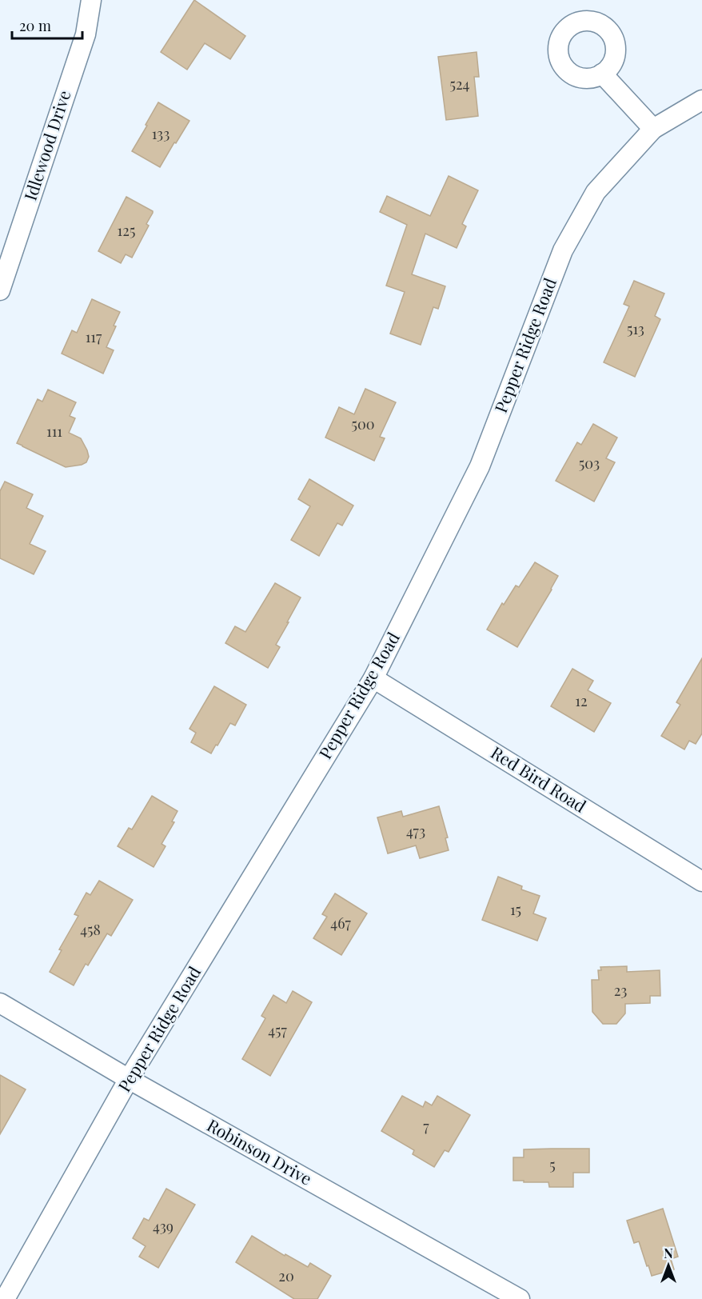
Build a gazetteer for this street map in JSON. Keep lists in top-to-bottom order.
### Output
{
  "streets": {
    "street": [
      "Idlewood Drive",
      "Pepper Ridge Road",
      "Red Bird Road",
      "Robinson Drive"
    ]
  },
  "crossings": [
    ["Pepper Ridge Road", "Red Bird Road"],
    ["Pepper Ridge Road", "Robinson Drive"]
  ],
  "house_numbers": [
    "524",
    "133",
    "125",
    "513",
    "117",
    "500",
    "111",
    "503",
    "12",
    "473",
    "15",
    "467",
    "458",
    "23",
    "457",
    "7",
    "5",
    "439",
    "20"
  ],
  "scale_bar": "20 m",
  "north": "top"
}
